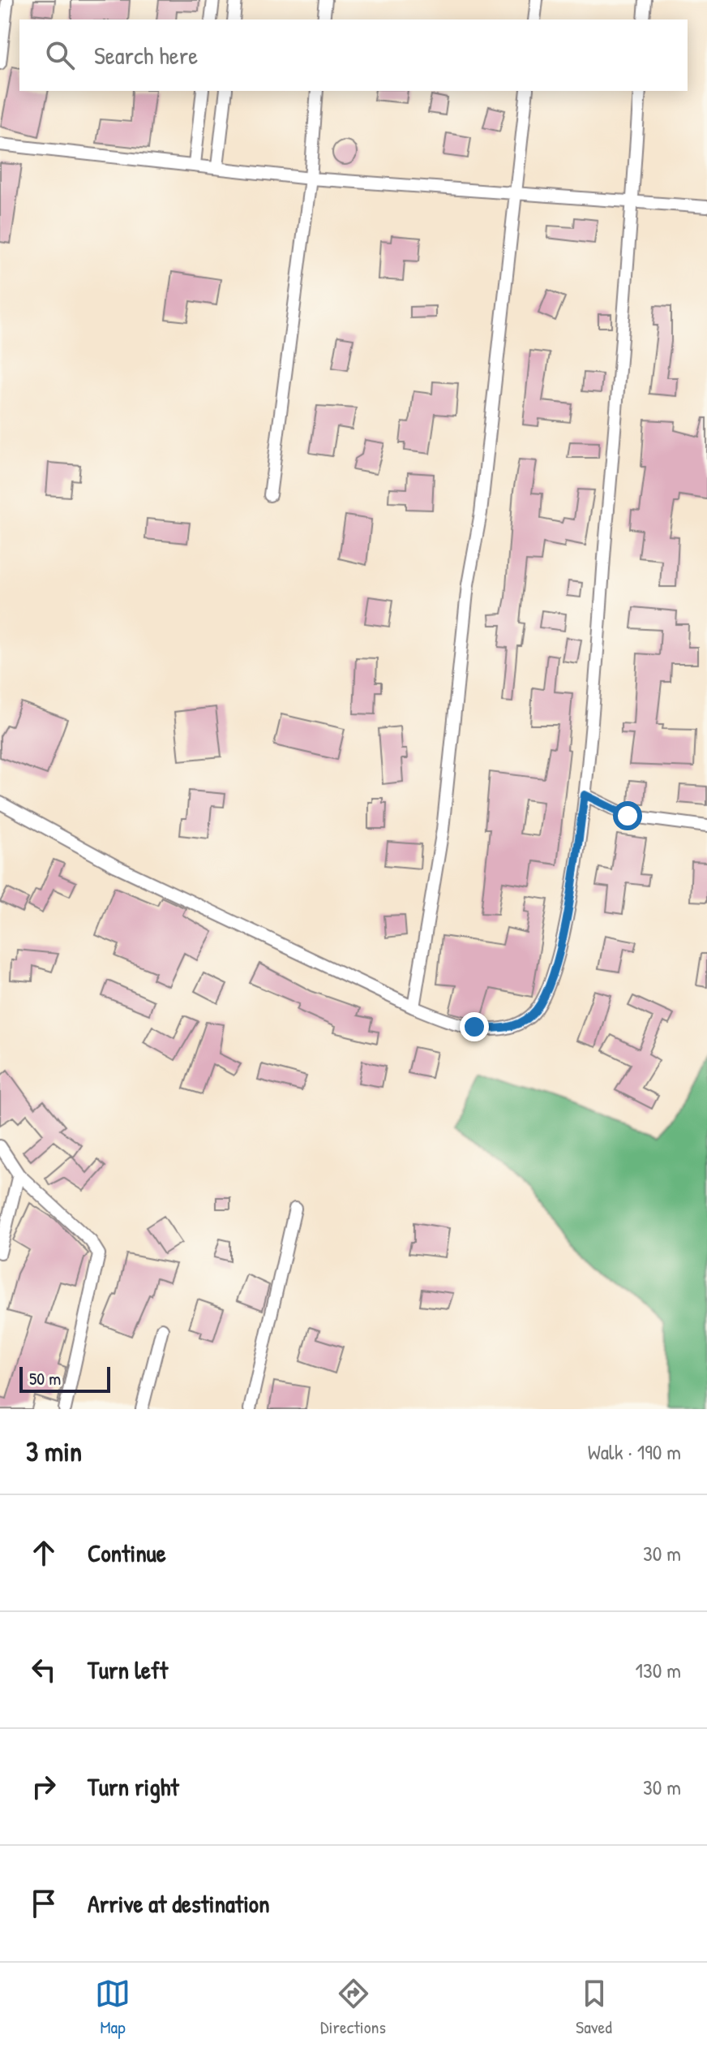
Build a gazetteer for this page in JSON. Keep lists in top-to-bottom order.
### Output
{
  "scale_bar": "50 m",
  "page": {
    "search": "Search here",
    "scale": "50 m",
    "heading": ["3 min", "Walk · 190 m"],
    "list": [
      ["Continue", "30 m"],
      ["Turn left", "130 m"],
      ["Turn right", "30 m"],
      "Arrive at destination"
    ],
    "nav": ["Map", "Directions", "Saved"]
  }
}
